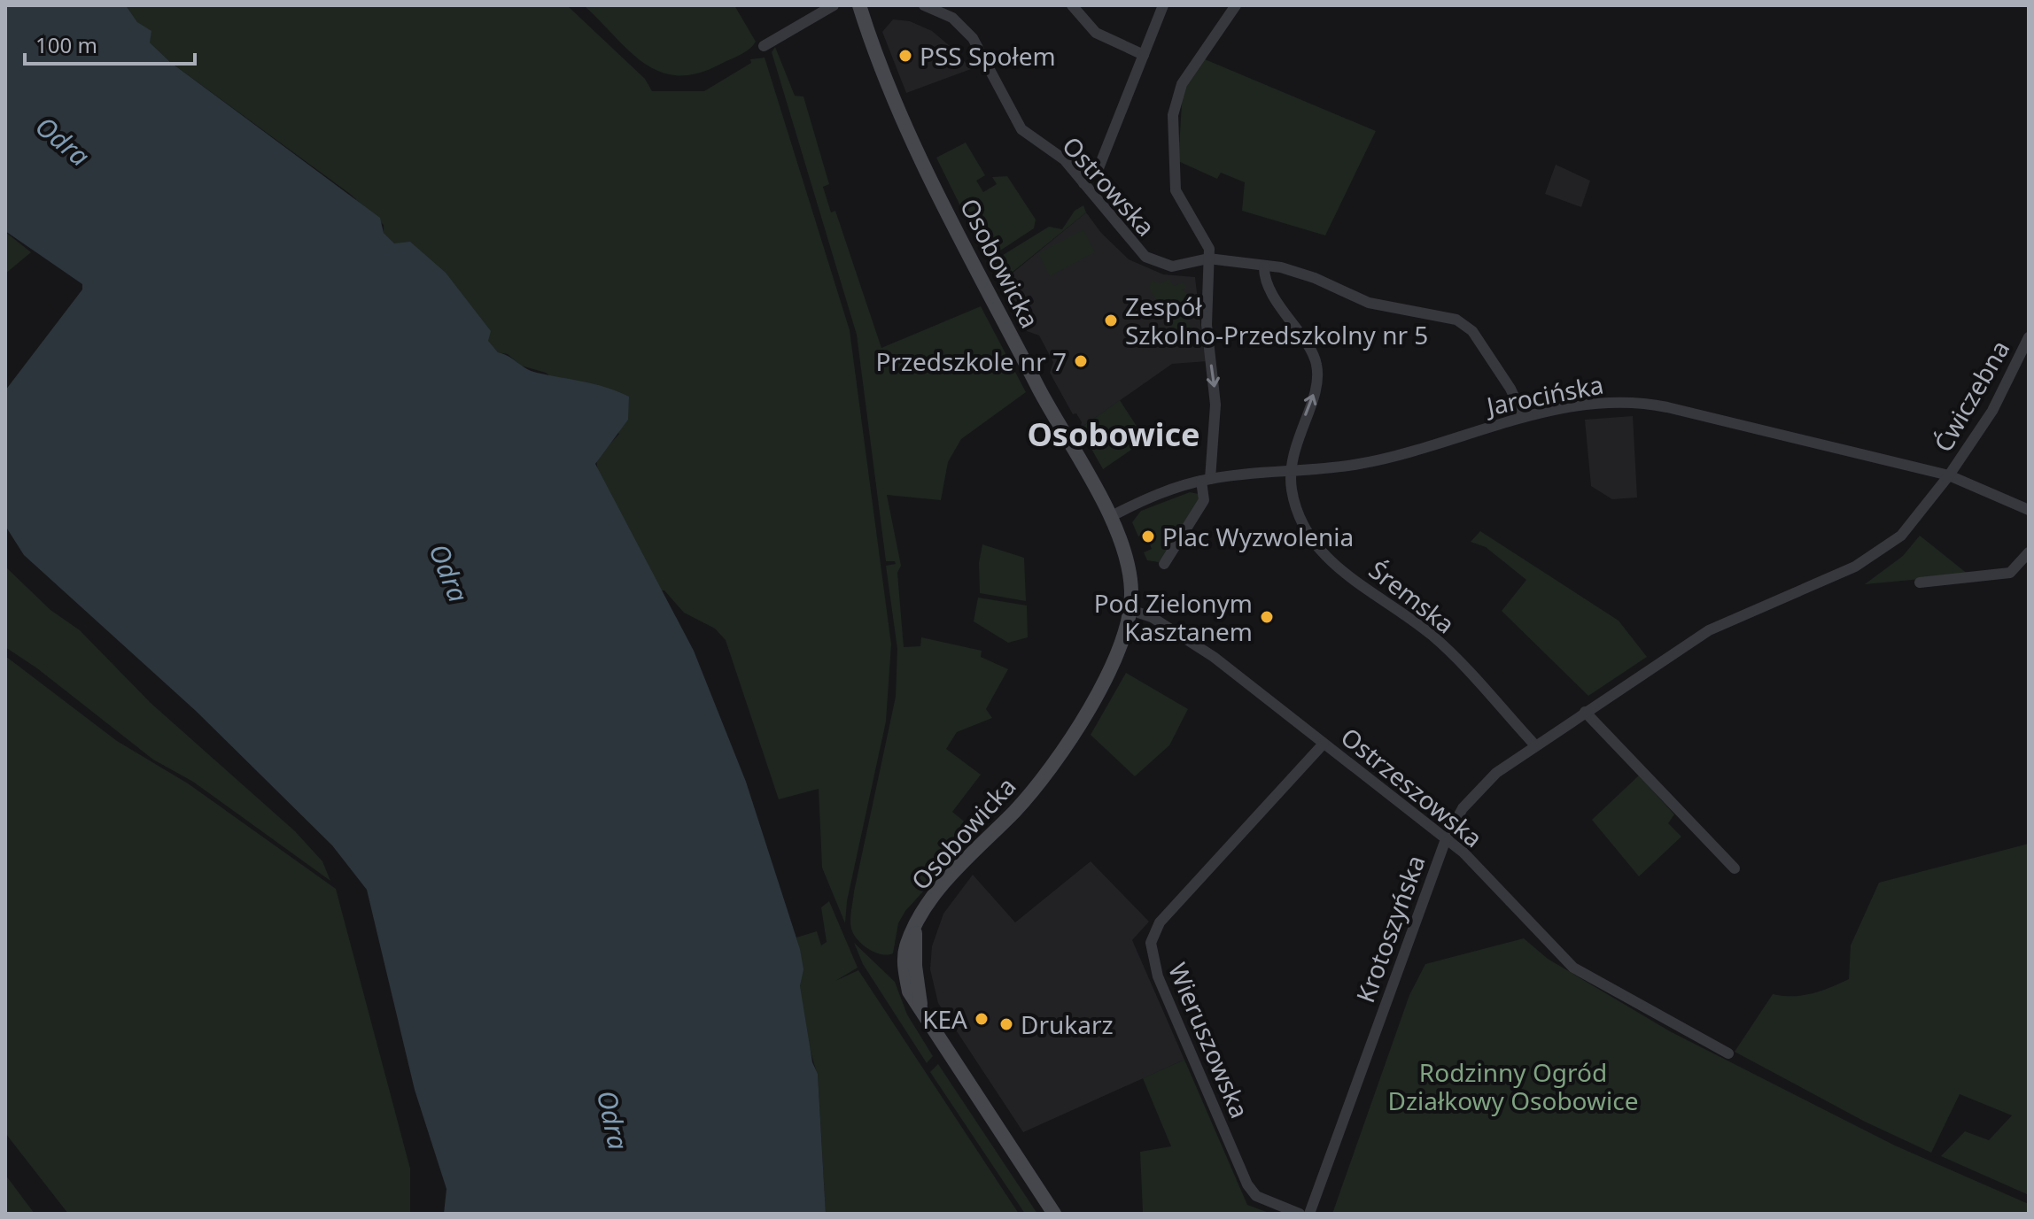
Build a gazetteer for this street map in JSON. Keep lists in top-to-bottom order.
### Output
{
  "streets": {
    "street": [
      "Ostrowska",
      "Osobowicka",
      "Jarocińska",
      "Ćwiczebna",
      "Śremska",
      "Ostrzeszowska",
      "Krotoszyńska",
      "Wieruszowska"
    ]
  },
  "crossings": [
    ["Ostrowska", "Jarocińska"],
    ["Osobowicka", "Jarocińska"],
    ["Osobowicka", "Ostrzeszowska"],
    ["Jarocińska", "Ćwiczebna"],
    ["Jarocińska", "Śremska"],
    ["Jarocińska", "Krotoszyńska"],
    ["Ćwiczebna", "Krotoszyńska"],
    ["Śremska", "Krotoszyńska"],
    ["Ostrzeszowska", "Krotoszyńska"],
    ["Ostrzeszowska", "Wieruszowska"]
  ],
  "districts": ["Osobowice"],
  "water": ["Odra"],
  "parks": ["Rodzinny Ogród Działkowy Osobowice"],
  "places": [
    "PSS Społem",
    "Zespół Szkolno-Przedszkolny nr 5",
    "Przedszkole nr 7",
    "Plac Wyzwolenia",
    "Pod Zielonym Kasztanem",
    "KEA",
    "Drukarz"
  ],
  "scale_bar": "100 m"
}
